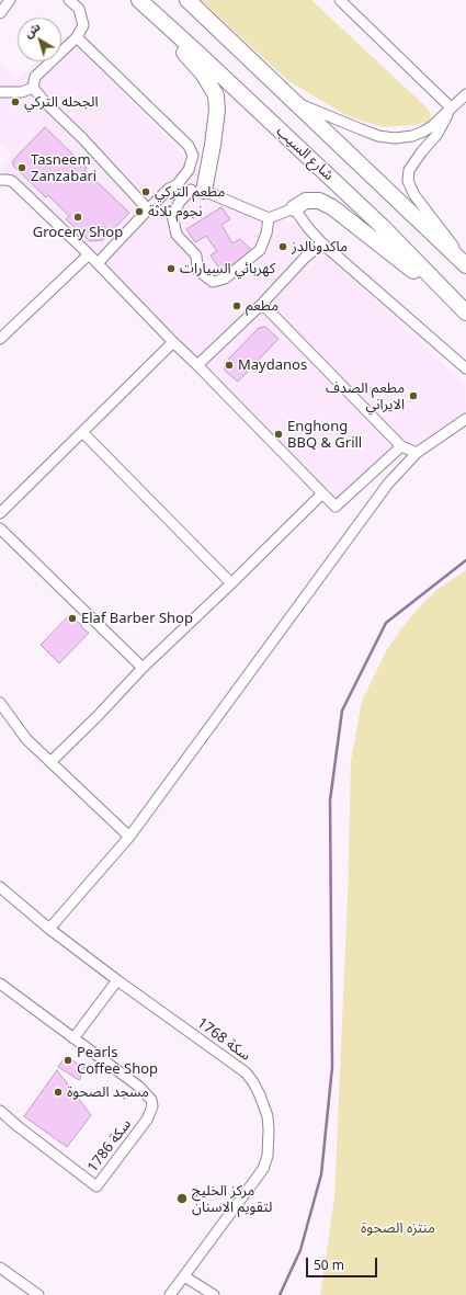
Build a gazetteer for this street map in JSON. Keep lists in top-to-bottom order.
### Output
{
  "streets": {
    "highway": ["شارع السيب"],
    "street": ["سكة 1768", "سكة 1786"]
  },
  "parks": ["منتزه الصحوة"],
  "places": [
    "الجحله التركي",
    "Tasneem Zanzabari",
    "مطعم التركي",
    "نجوم ثلاثة",
    "Grocery Shop",
    "ماكدونالدز",
    "كهربائي السيارات",
    "مطعم",
    "Maydanos",
    "مطعم الصدف الايراني",
    "Enghong BBQ & Grill",
    "Elaf Barber Shop",
    "Pearls Coffee Shop",
    "مسجد الصحوة",
    "مركز الخليج لتقويم الاسنان"
  ],
  "scale_bar": "50 m",
  "north": "top left"
}
